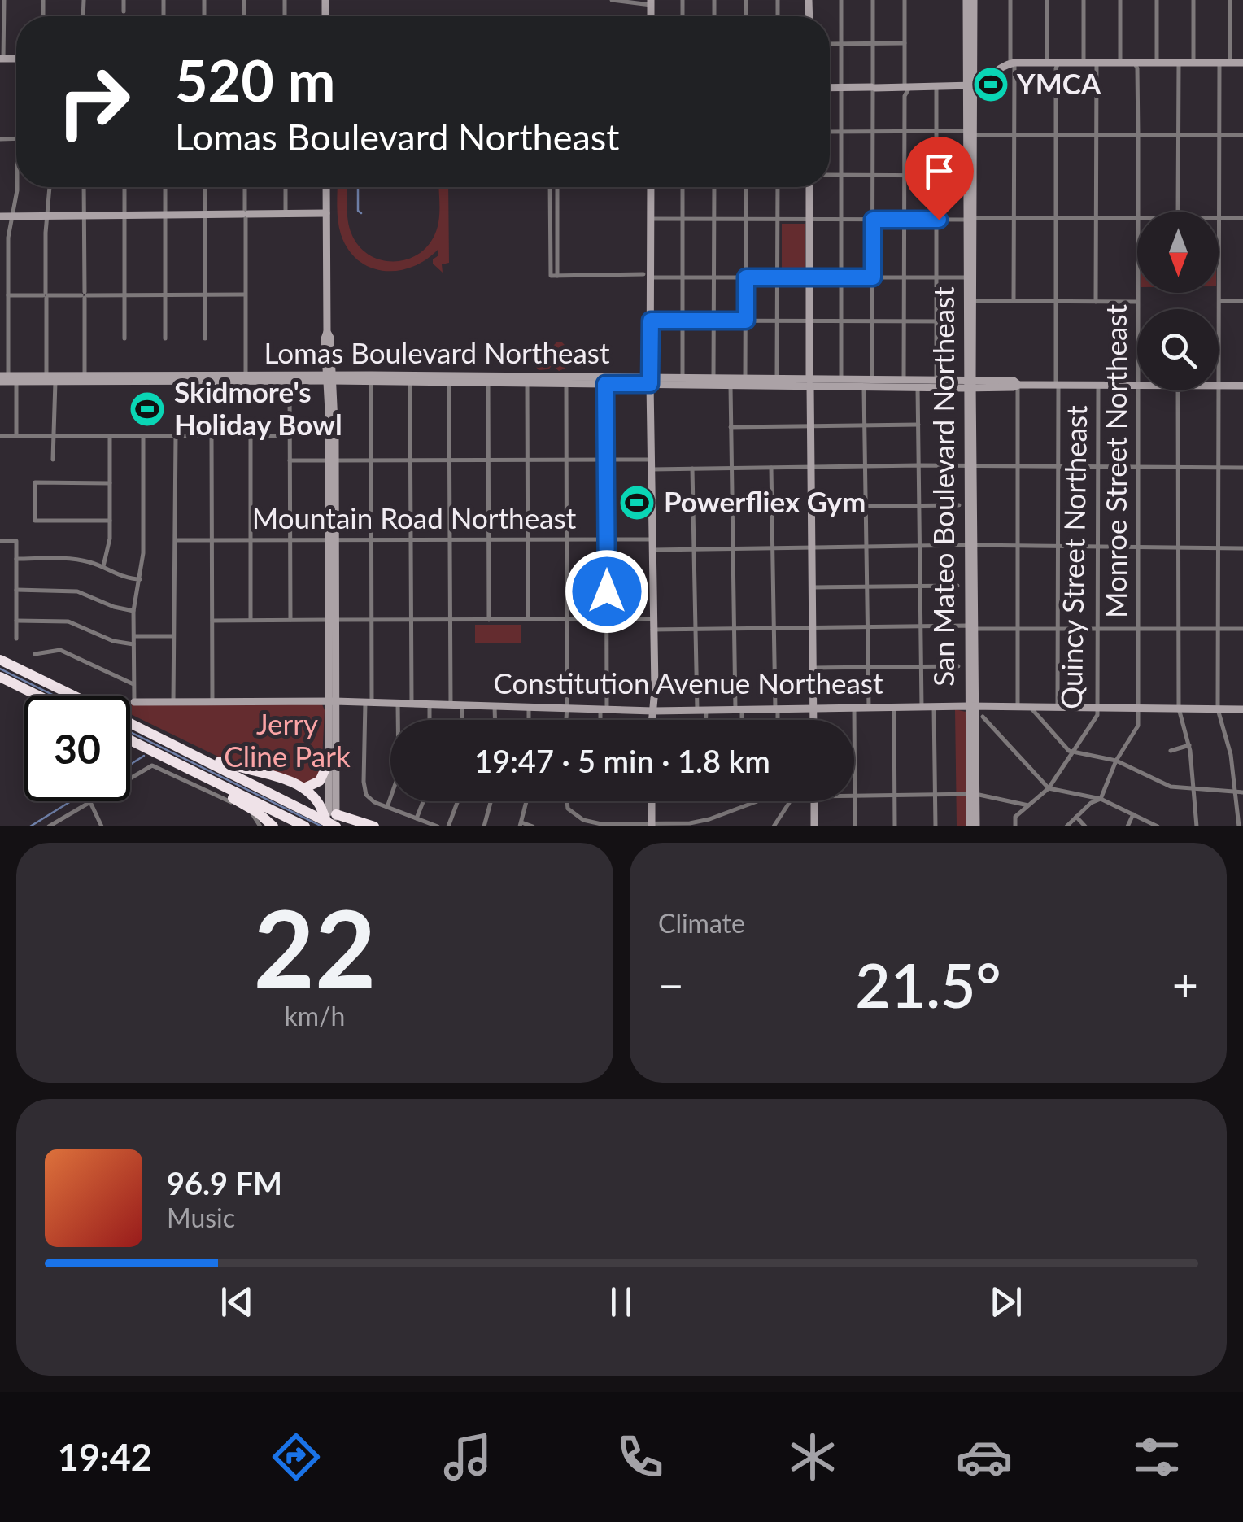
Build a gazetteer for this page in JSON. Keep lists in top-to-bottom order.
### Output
{
  "streets": {
    "main road": ["Lomas Boulevard Northeast", "San Mateo Boulevard Northeast", "Constitution Avenue Northeast"],
    "street": ["Monroe Street Northeast", "Mountain Road Northeast", "Quincy Street Northeast"]
  },
  "crossings": [
    ["Lomas Boulevard Northeast", "San Mateo Boulevard Northeast"],
    ["Lomas Boulevard Northeast", "Quincy Street Northeast"],
    ["Monroe Street Northeast", "Constitution Avenue Northeast"],
    ["San Mateo Boulevard Northeast", "Constitution Avenue Northeast"],
    ["Quincy Street Northeast", "Constitution Avenue Northeast"]
  ],
  "parks": ["Jerry Cline Park"],
  "places": {
    "sports": ["YMCA", "Skidmore's Holiday Bowl", "Powerfliex Gym"]
  },
  "north": "bottom",
  "page": {
    "turn": ["520 m", "Lomas Boulevard Northeast"],
    "limit": "30",
    "trip": "19:47 · 5 min · 1.8 km",
    "tile": [
      ["22", "km/h"],
      "Climate"
    ],
    "heat": ["−", "21.5°", "+"],
    "song": ["96.9 FM", "Music"],
    "tabs": "19:42"
  }
}
